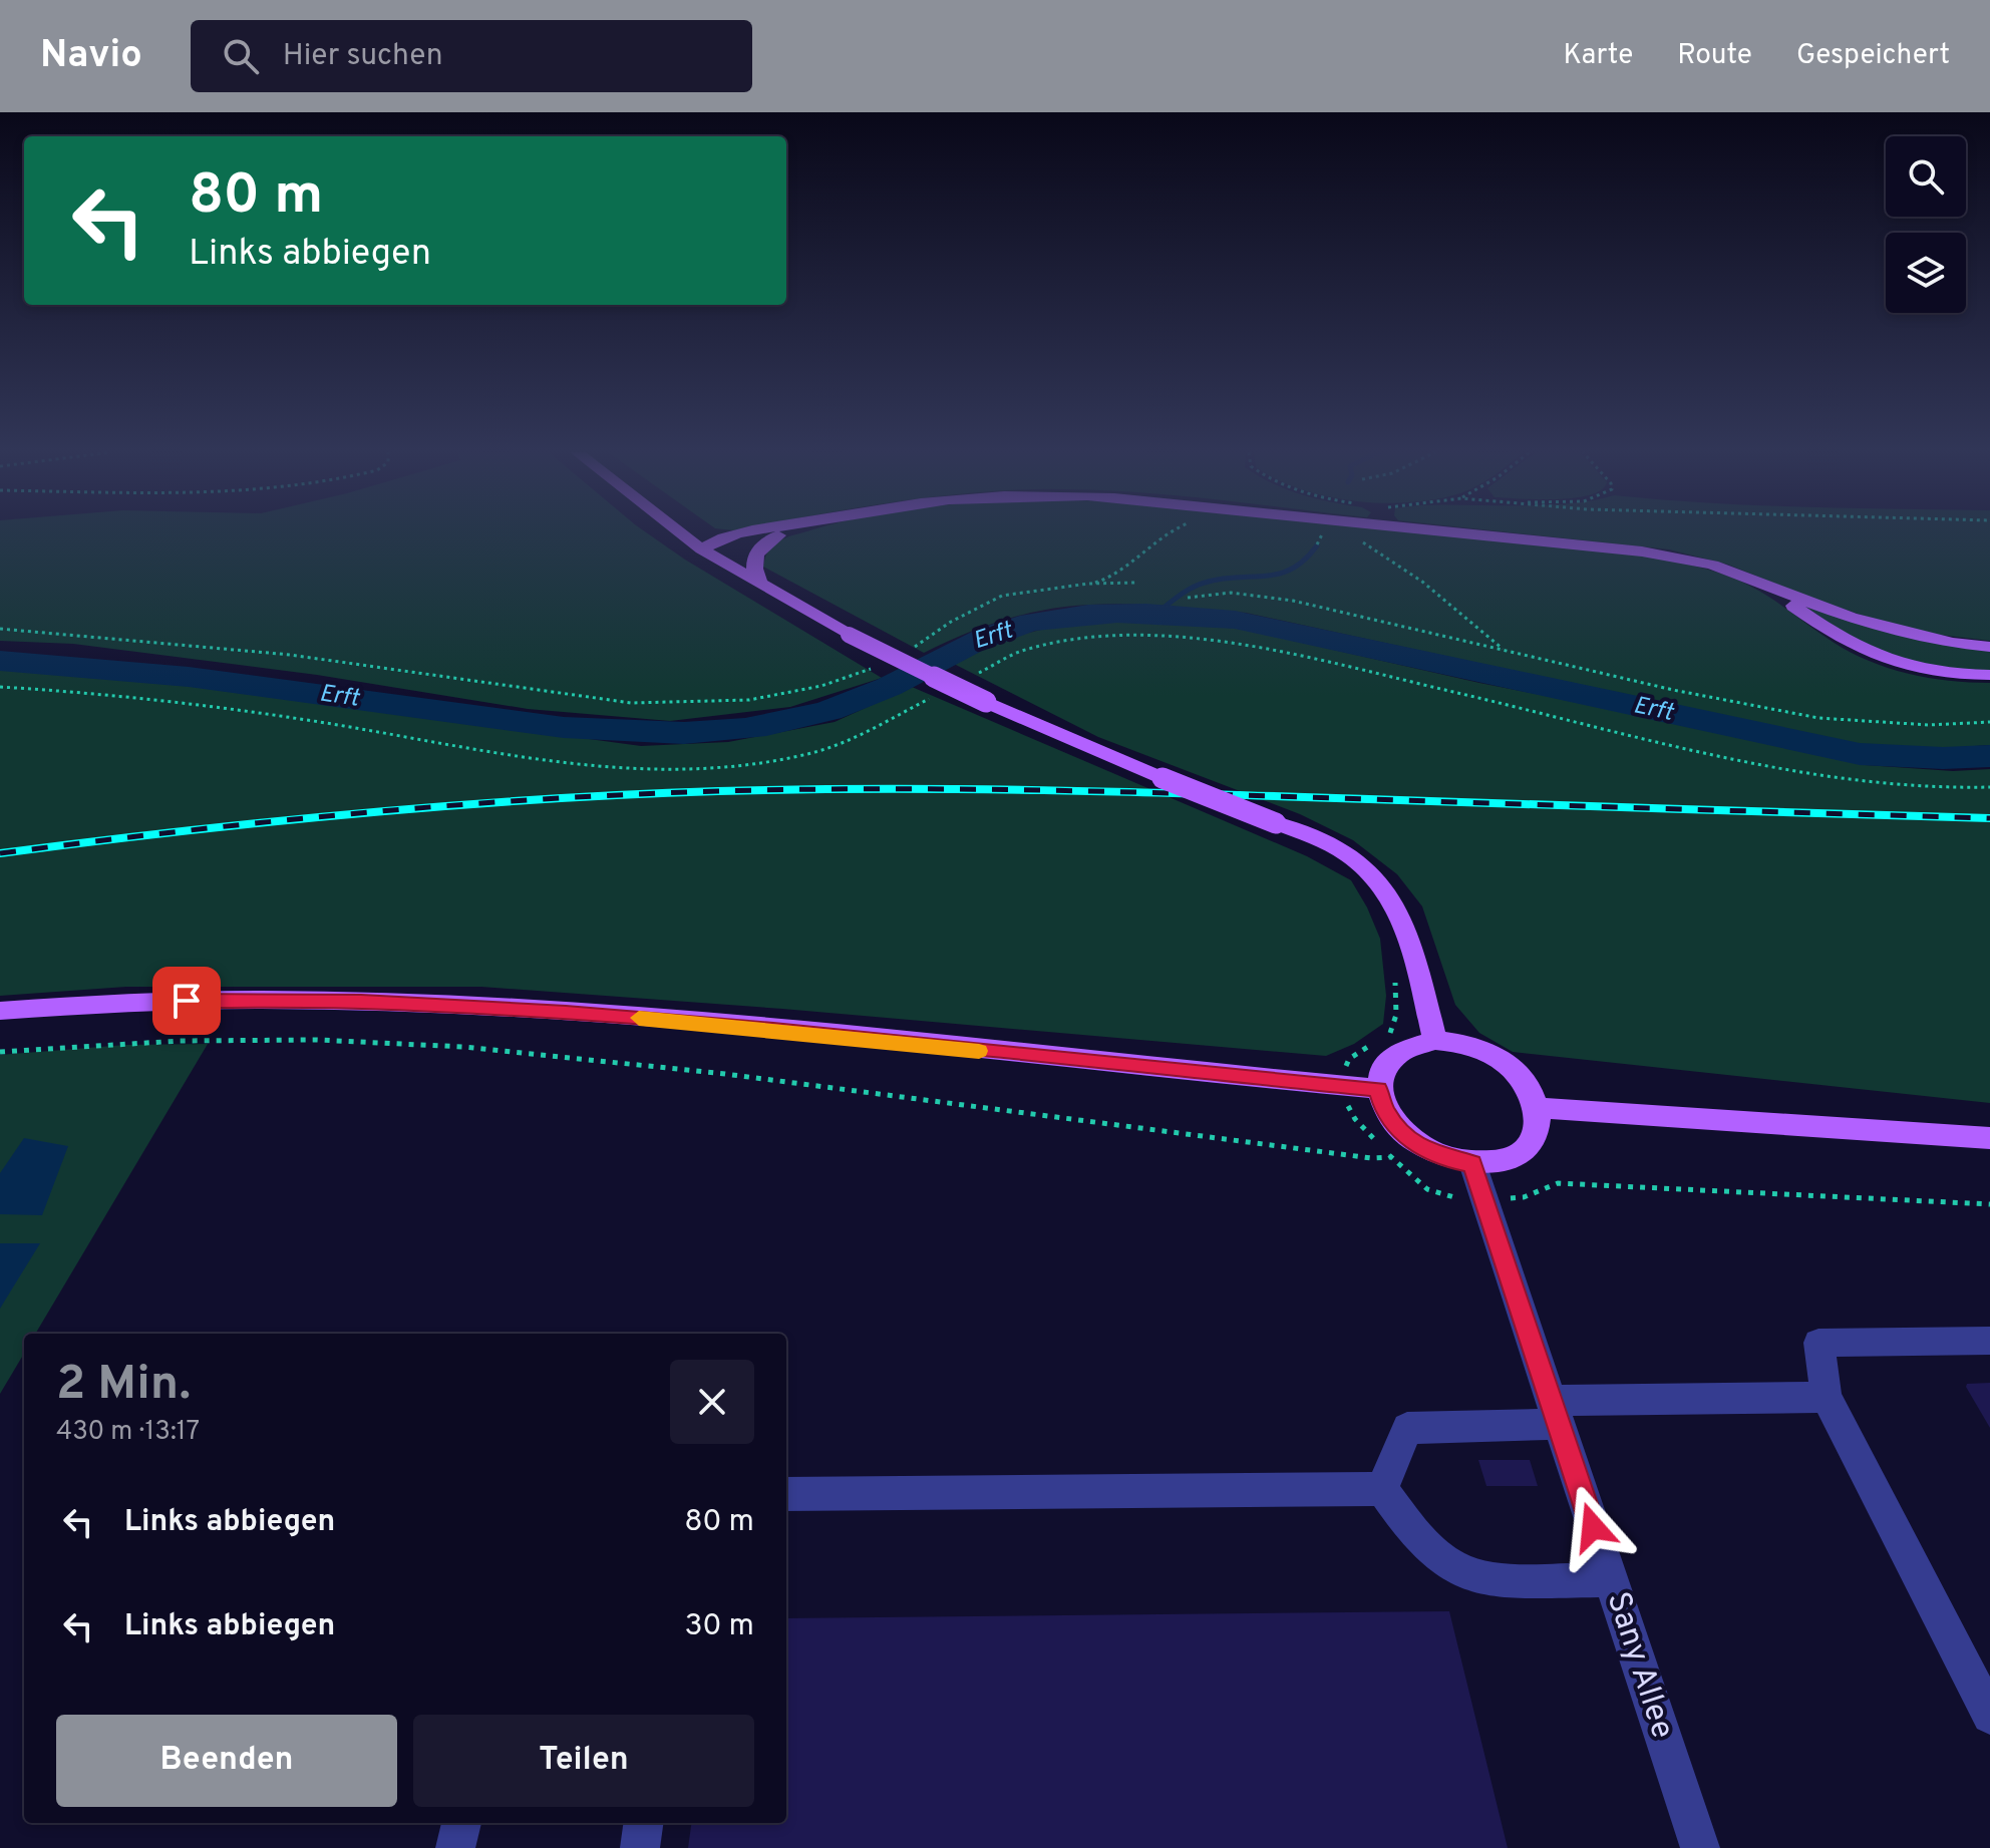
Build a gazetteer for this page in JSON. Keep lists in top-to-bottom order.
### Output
{
  "streets": {
    "street": ["Sany Allee"]
  },
  "water": ["Erft"],
  "page": {
    "header": "Navio",
    "search": "Hier suchen",
    "nav": ["Karte", "Route", "Gespeichert"],
    "turn": ["80 m", "Links abbiegen"],
    "heading": ["2 Min.", "430 m · 13:17"],
    "list": [
      {
        "name": "Links abbiegen",
        "value": "80 m"
      },
      {
        "name": "Links abbiegen",
        "value": "30 m"
      }
    ],
    "buttons": ["Beenden", "Teilen"]
  }
}
